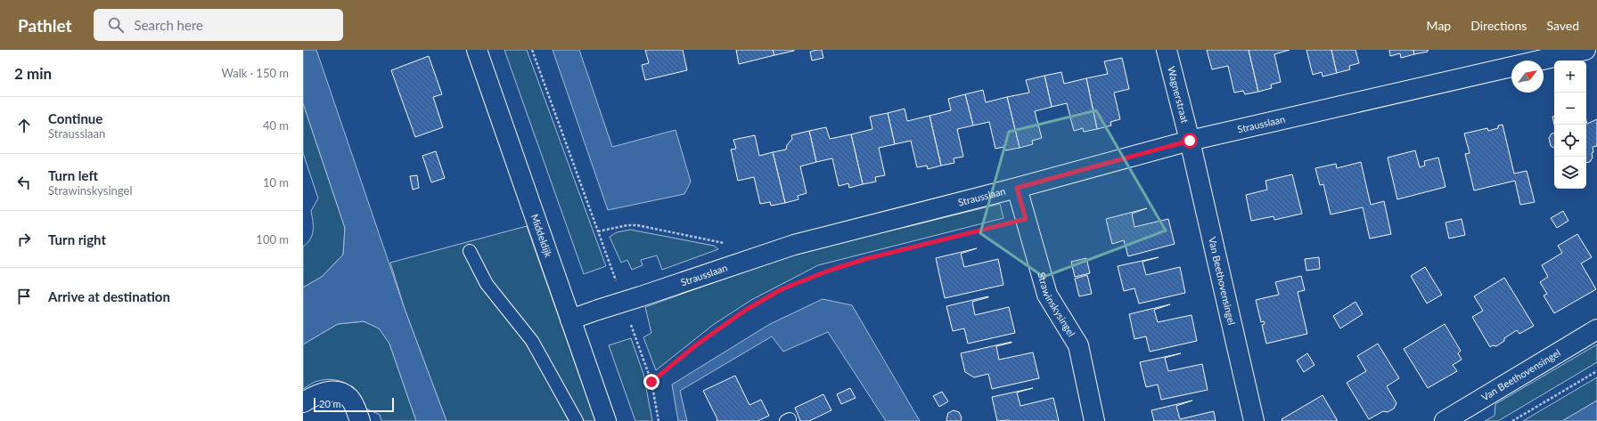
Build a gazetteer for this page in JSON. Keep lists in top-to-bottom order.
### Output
{
  "streets": {
    "street": [
      "Wagnerstraat",
      "Strausslaan",
      "Middeldijk",
      "Van Beethovensingel",
      "Strawinskysingel"
    ]
  },
  "crossings": [
    ["Wagnerstraat", "Strausslaan"],
    ["Wagnerstraat", "Van Beethovensingel"],
    ["Strausslaan", "Middeldijk"],
    ["Strausslaan", "Van Beethovensingel"],
    ["Strausslaan", "Strawinskysingel"]
  ],
  "scale_bar": "20 m",
  "north": "top right",
  "page": {
    "header": "Pathlet",
    "search": "Search here",
    "nav": ["Map", "Directions", "Saved"],
    "heading": ["2 min", "Walk · 150 m"],
    "map_buttons": ["+", "−"],
    "list": [
      ["Continue", "Strausslaan", "40 m"],
      ["Turn left", "Strawinskysingel", "10 m"],
      ["Turn right", "100 m"],
      "Arrive at destination"
    ],
    "scale": "20 m"
  }
}
